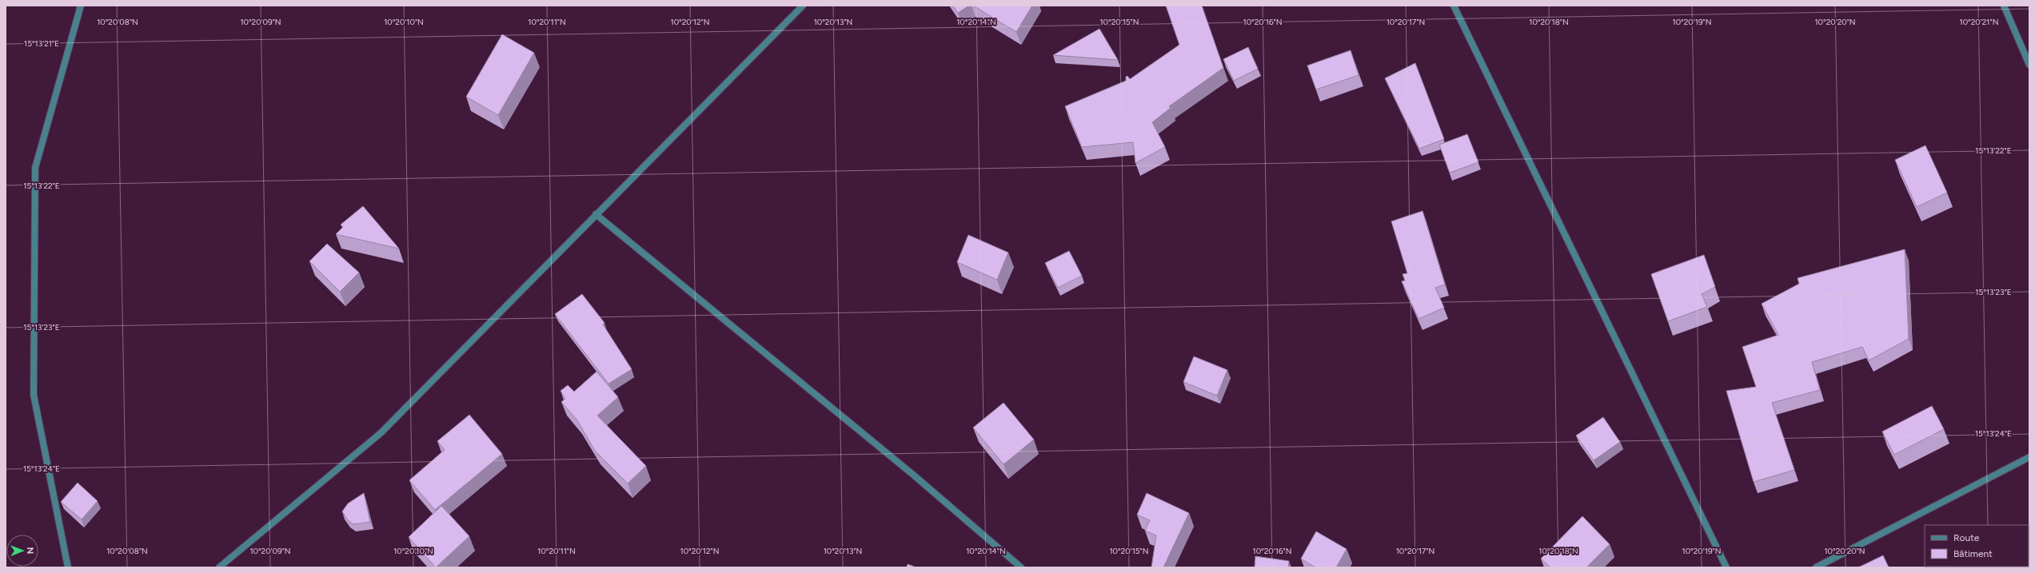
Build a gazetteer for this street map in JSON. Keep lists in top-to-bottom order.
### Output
{
  "legend": ["Route", "Bâtiment"],
  "north": "right",
  "coordinates": [
    "10°20'08\"N",
    "10°20'09\"N",
    "10°20'10\"N",
    "10°20'11\"N",
    "10°20'12\"N",
    "10°20'13\"N",
    "10°20'14\"N",
    "10°20'15\"N",
    "10°20'16\"N",
    "10°20'17\"N",
    "10°20'18\"N",
    "10°20'19\"N",
    "10°20'20\"N",
    "10°20'21\"N",
    "15°13'21\"E",
    "15°13'22\"E",
    "15°13'23\"E",
    "15°13'24\"E"
  ]
}
